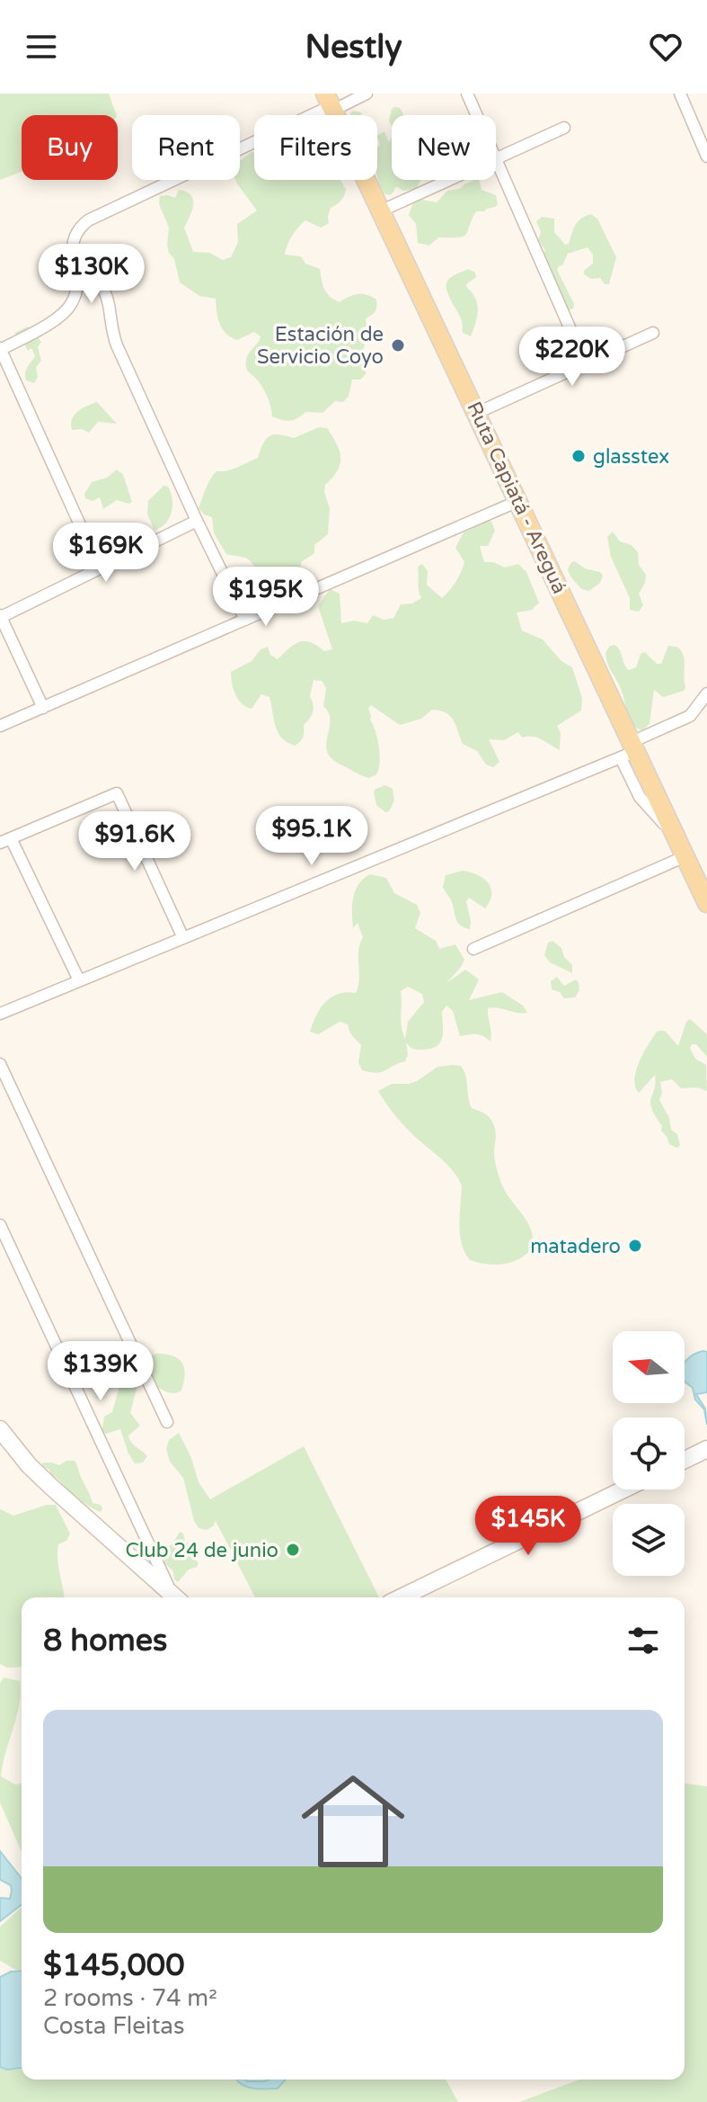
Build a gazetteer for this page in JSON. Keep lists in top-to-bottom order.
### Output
{
  "streets": {
    "main road": ["Ruta Capiatá - Areguá"]
  },
  "places": [
    "Estación de Servicio Coyo",
    "glasstex",
    "matadero",
    "Club 24 de junio"
  ],
  "north": "left",
  "page": {
    "header": "Nestly",
    "chip": [
      "Buy",
      "Rent",
      "Filters",
      "New"
    ],
    "price": [
      "$130K",
      "$220K",
      "$169K",
      "$195K",
      "$95.1K",
      "$91.6K",
      "$139K",
      "$145K"
    ],
    "heading": "8 homes",
    "list": [
      {
        "name": "$145,000",
        "note": "2 rooms · 74 m² · Costa Fleitas"
      }
    ]
  }
}
